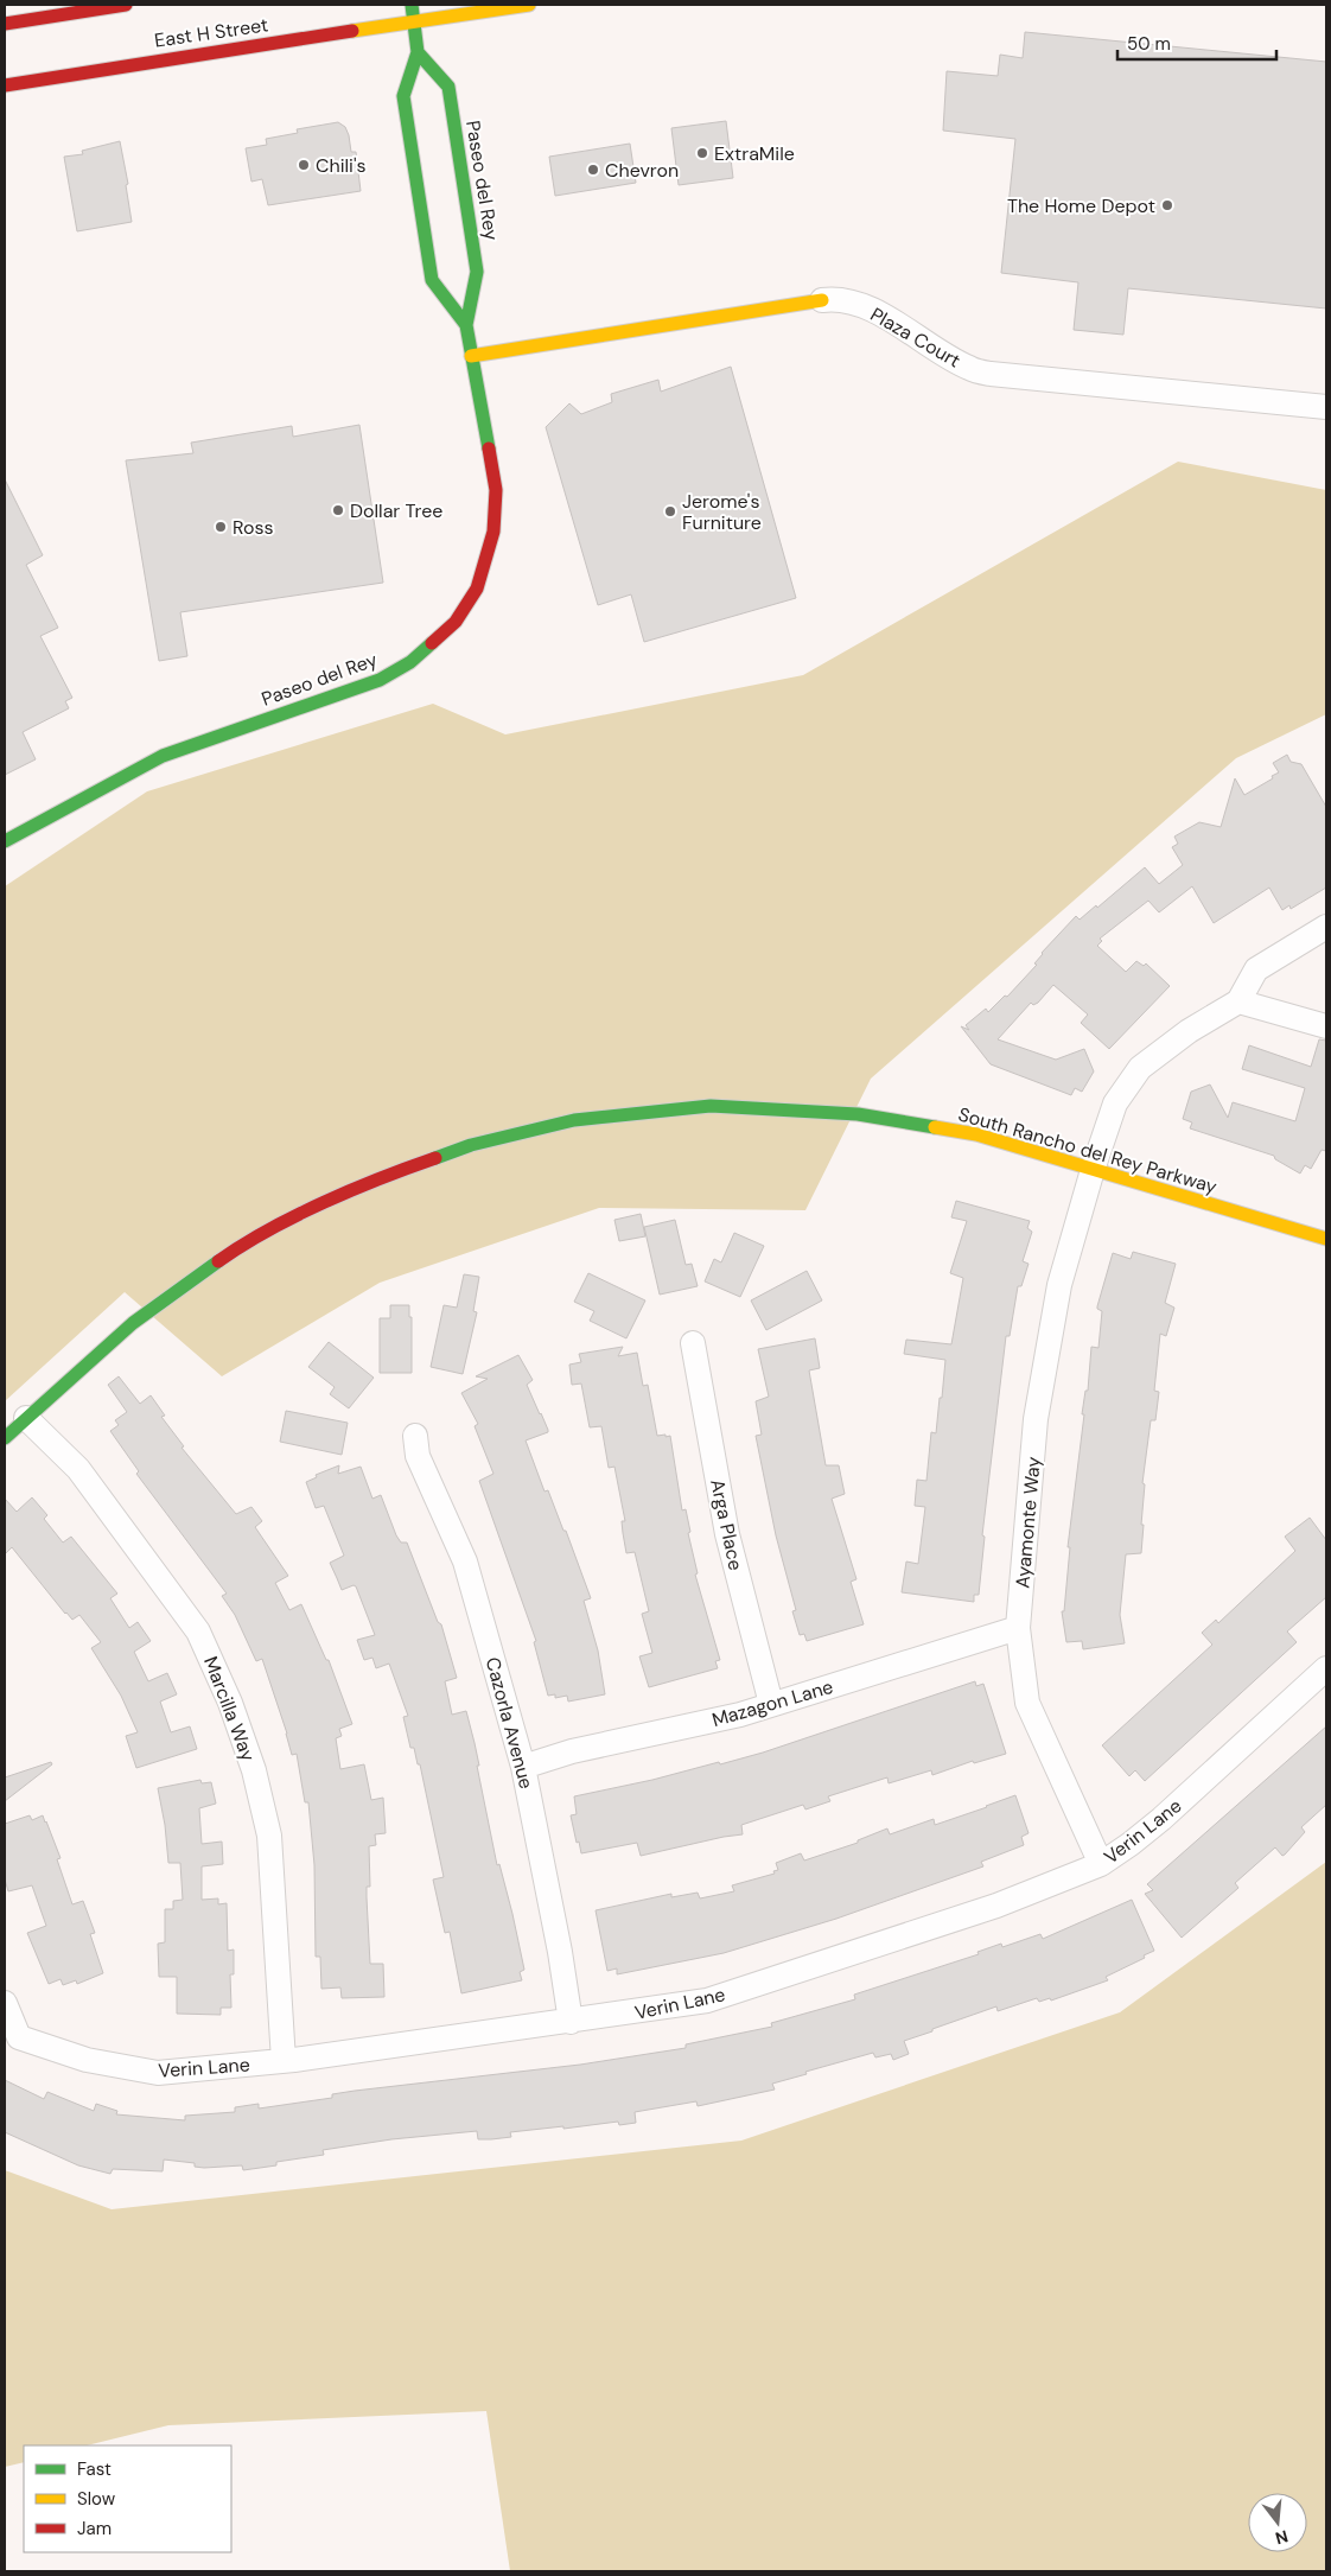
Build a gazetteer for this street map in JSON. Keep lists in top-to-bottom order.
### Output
{
  "streets": {
    "street": [
      "East H Street",
      "Paseo del Rey",
      "Plaza Court",
      "South Rancho del Rey Parkway",
      "Ayamonte Way",
      "Arga Place",
      "Mazagon Lane",
      "Marcilla Way",
      "Cazorla Avenue",
      "Verin Lane"
    ]
  },
  "crossings": [
    ["East H Street", "Paseo del Rey"],
    ["Paseo del Rey", "Plaza Court"],
    ["South Rancho del Rey Parkway", "Ayamonte Way"],
    ["South Rancho del Rey Parkway", "Marcilla Way"],
    ["Ayamonte Way", "Mazagon Lane"],
    ["Ayamonte Way", "Verin Lane"],
    ["Arga Place", "Mazagon Lane"],
    ["Mazagon Lane", "Cazorla Avenue"],
    ["Marcilla Way", "Verin Lane"],
    ["Cazorla Avenue", "Verin Lane"]
  ],
  "places": [
    "ExtraMile",
    "Chili's",
    "Chevron",
    "The Home Depot",
    "Dollar Tree",
    "Jerome's Furniture",
    "Ross"
  ],
  "legend": ["Fast", "Slow", "Jam"],
  "scale_bar": "50 m",
  "north": "bottom"
}
